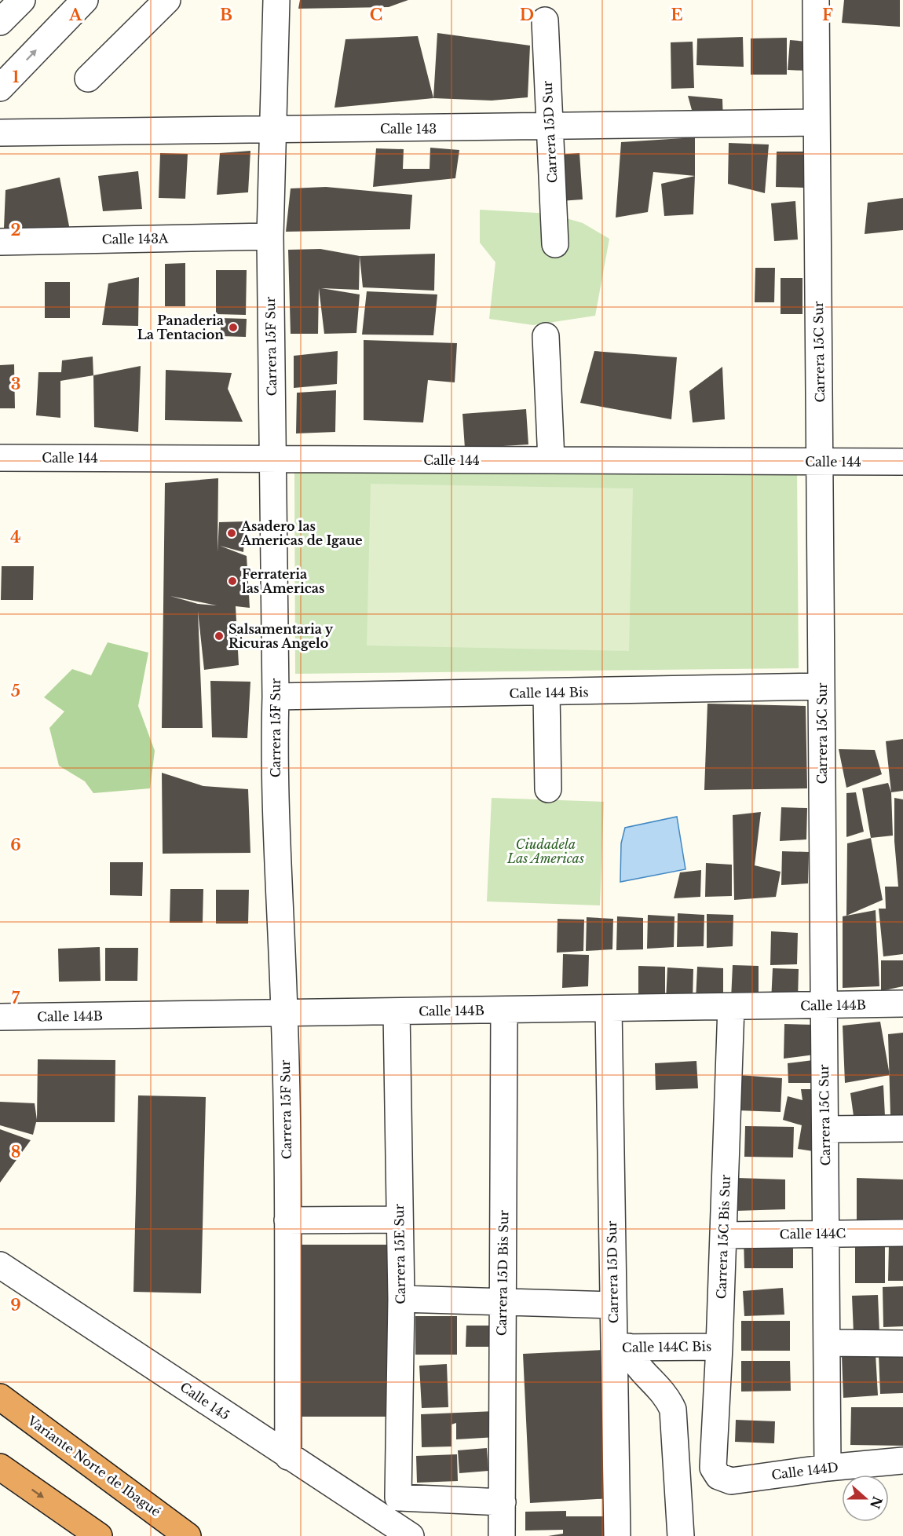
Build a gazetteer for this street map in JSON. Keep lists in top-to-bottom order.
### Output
{
  "streets": {
    "highway": ["Variante Norte de Ibagué"],
    "street": [
      "Calle 143",
      "Carrera 15D Sur",
      "Calle 143A",
      "Carrera 15F Sur",
      "Carrera 15C Sur",
      "Calle 144",
      "Calle 144 Bis",
      "Calle 144B",
      "Calle 144C",
      "Carrera 15C Bis Sur",
      "Carrera 15E Sur",
      "Carrera 15D Bis Sur",
      "Calle 144C Bis",
      "Calle 145",
      "Calle 144D"
    ]
  },
  "crossings": [
    ["Calle 143", "Carrera 15D Sur"],
    ["Calle 143", "Carrera 15F Sur"],
    ["Calle 143", "Carrera 15C Sur"],
    ["Carrera 15D Sur", "Calle 144B"],
    ["Carrera 15D Sur", "Calle 144C Bis"],
    ["Calle 143A", "Carrera 15F Sur"],
    ["Carrera 15F Sur", "Calle 144"],
    ["Carrera 15F Sur", "Calle 144 Bis"],
    ["Carrera 15F Sur", "Calle 144B"],
    ["Carrera 15F Sur", "Calle 145"],
    ["Carrera 15C Sur", "Calle 144"],
    ["Carrera 15C Sur", "Calle 144 Bis"],
    ["Carrera 15C Sur", "Calle 144B"],
    ["Carrera 15C Sur", "Calle 144C"],
    ["Carrera 15C Sur", "Calle 144D"],
    ["Calle 144B", "Carrera 15C Bis Sur"],
    ["Calle 144B", "Carrera 15E Sur"],
    ["Calle 144B", "Carrera 15D Bis Sur"],
    ["Calle 144C", "Carrera 15C Bis Sur"],
    ["Carrera 15C Bis Sur", "Calle 144C Bis"],
    ["Carrera 15C Bis Sur", "Calle 144D"],
    ["Carrera 15E Sur", "Carrera 15D Bis Sur"]
  ],
  "parks": ["Ciudadela Las Americas"],
  "places": [
    "Panaderia La Tentacion",
    "Asadero las Americas de Igaue",
    "Ferrateria las Americas",
    "Salsamentaria y Ricuras Angelo"
  ],
  "north": "right",
  "grid": {
    "columns": [
      "A",
      "B",
      "C",
      "D",
      "E",
      "F"
    ],
    "rows": [
      "1",
      "2",
      "3",
      "4",
      "5",
      "6",
      "7",
      "8",
      "9"
    ]
  }
}
